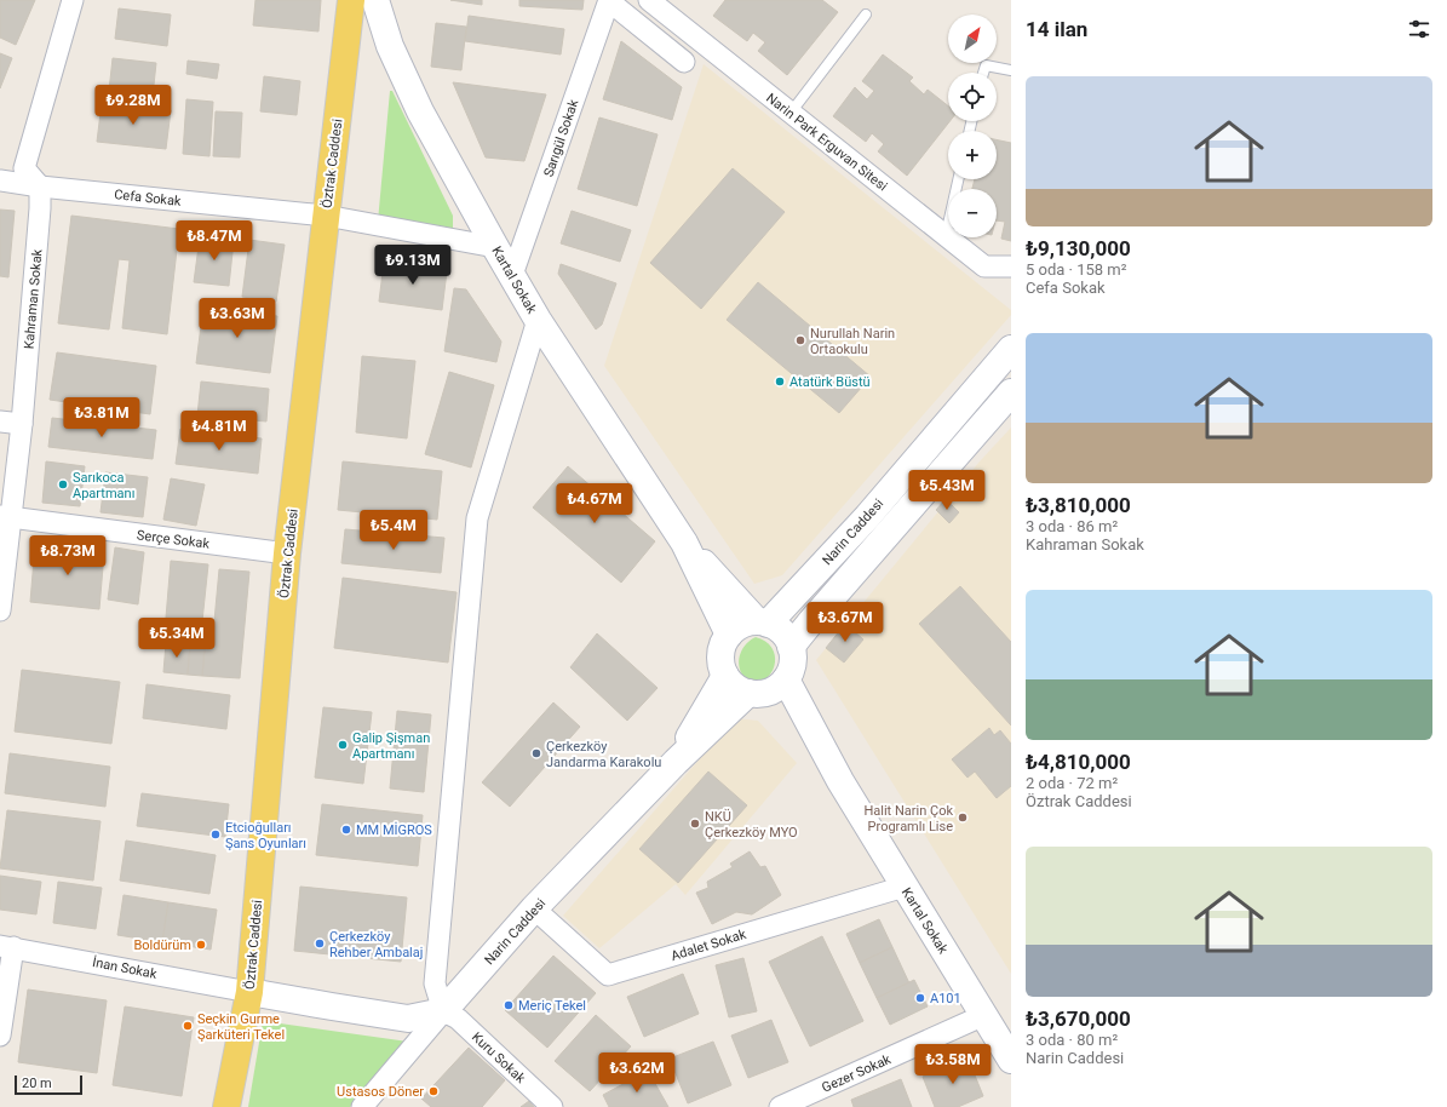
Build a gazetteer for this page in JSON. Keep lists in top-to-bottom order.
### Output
{
  "streets": {
    "main road": ["Öztrak Caddesi", "Kartal Sokak", "Narin Caddesi"],
    "street": [
      "Sarıgül Sokak",
      "Narin Park Erguvan Sitesi",
      "Cefa Sokak",
      "Kahraman Sokak",
      "Serçe Sokak",
      "Adalet Sokak",
      "İnan Sokak",
      "Kuru Sokak",
      "Gezer Sokak"
    ]
  },
  "crossings": [
    ["Sarıgül Sokak", "Kartal Sokak"],
    ["Öztrak Caddesi", "Cefa Sokak"],
    ["Öztrak Caddesi", "Serçe Sokak"],
    ["Öztrak Caddesi", "İnan Sokak"],
    ["Cefa Sokak", "Kartal Sokak"],
    ["Cefa Sokak", "Kahraman Sokak"],
    ["Kartal Sokak", "Narin Caddesi"],
    ["Kartal Sokak", "Adalet Sokak"],
    ["Kartal Sokak", "Gezer Sokak"],
    ["Kahraman Sokak", "Serçe Sokak"],
    ["Narin Caddesi", "Adalet Sokak"],
    ["Narin Caddesi", "Kuru Sokak"]
  ],
  "places": [
    "Nurullah Narin Ortaokulu",
    "Atatürk Büstü",
    "Sarıkoca Apartmanı",
    "Galip Şişman Apartmanı",
    "Çerkezköy Jandarma Karakolu",
    "Halit Narin Çok Programlı Lise",
    "NKÜ Çerkezköy MYO",
    "MM MİGROS",
    "Etcioğulları Şans Oyunları",
    "Çerkezköy Rehber Ambalaj",
    "Boldürüm",
    "A101",
    "Meriç Tekel",
    "Seçkin Gurme Şarküteri Tekel",
    "Ustasos Döner"
  ],
  "scale_bar": "20 m",
  "north": "top right",
  "page": {
    "heading": "14 ilan",
    "map_buttons": ["+", "−"],
    "list": [
      {
        "name": "₺9,130,000",
        "note": "5 oda · 158 m² · Cefa Sokak"
      },
      {
        "name": "₺3,810,000",
        "note": "3 oda · 86 m² · Kahraman Sokak"
      },
      {
        "name": "₺4,810,000",
        "note": "2 oda · 72 m² · Öztrak Caddesi"
      },
      {
        "name": "₺3,670,000",
        "note": "3 oda · 80 m² · Narin Caddesi"
      }
    ],
    "price": [
      "₺9.28M",
      "₺8.47M",
      "₺9.13M",
      "₺3.63M",
      "₺3.81M",
      "₺4.81M",
      "₺5.43M",
      "₺4.67M",
      "₺5.4M",
      "₺8.73M",
      "₺3.67M",
      "₺5.34M",
      "₺3.58M",
      "₺3.62M"
    ],
    "scale": "20 m"
  }
}
